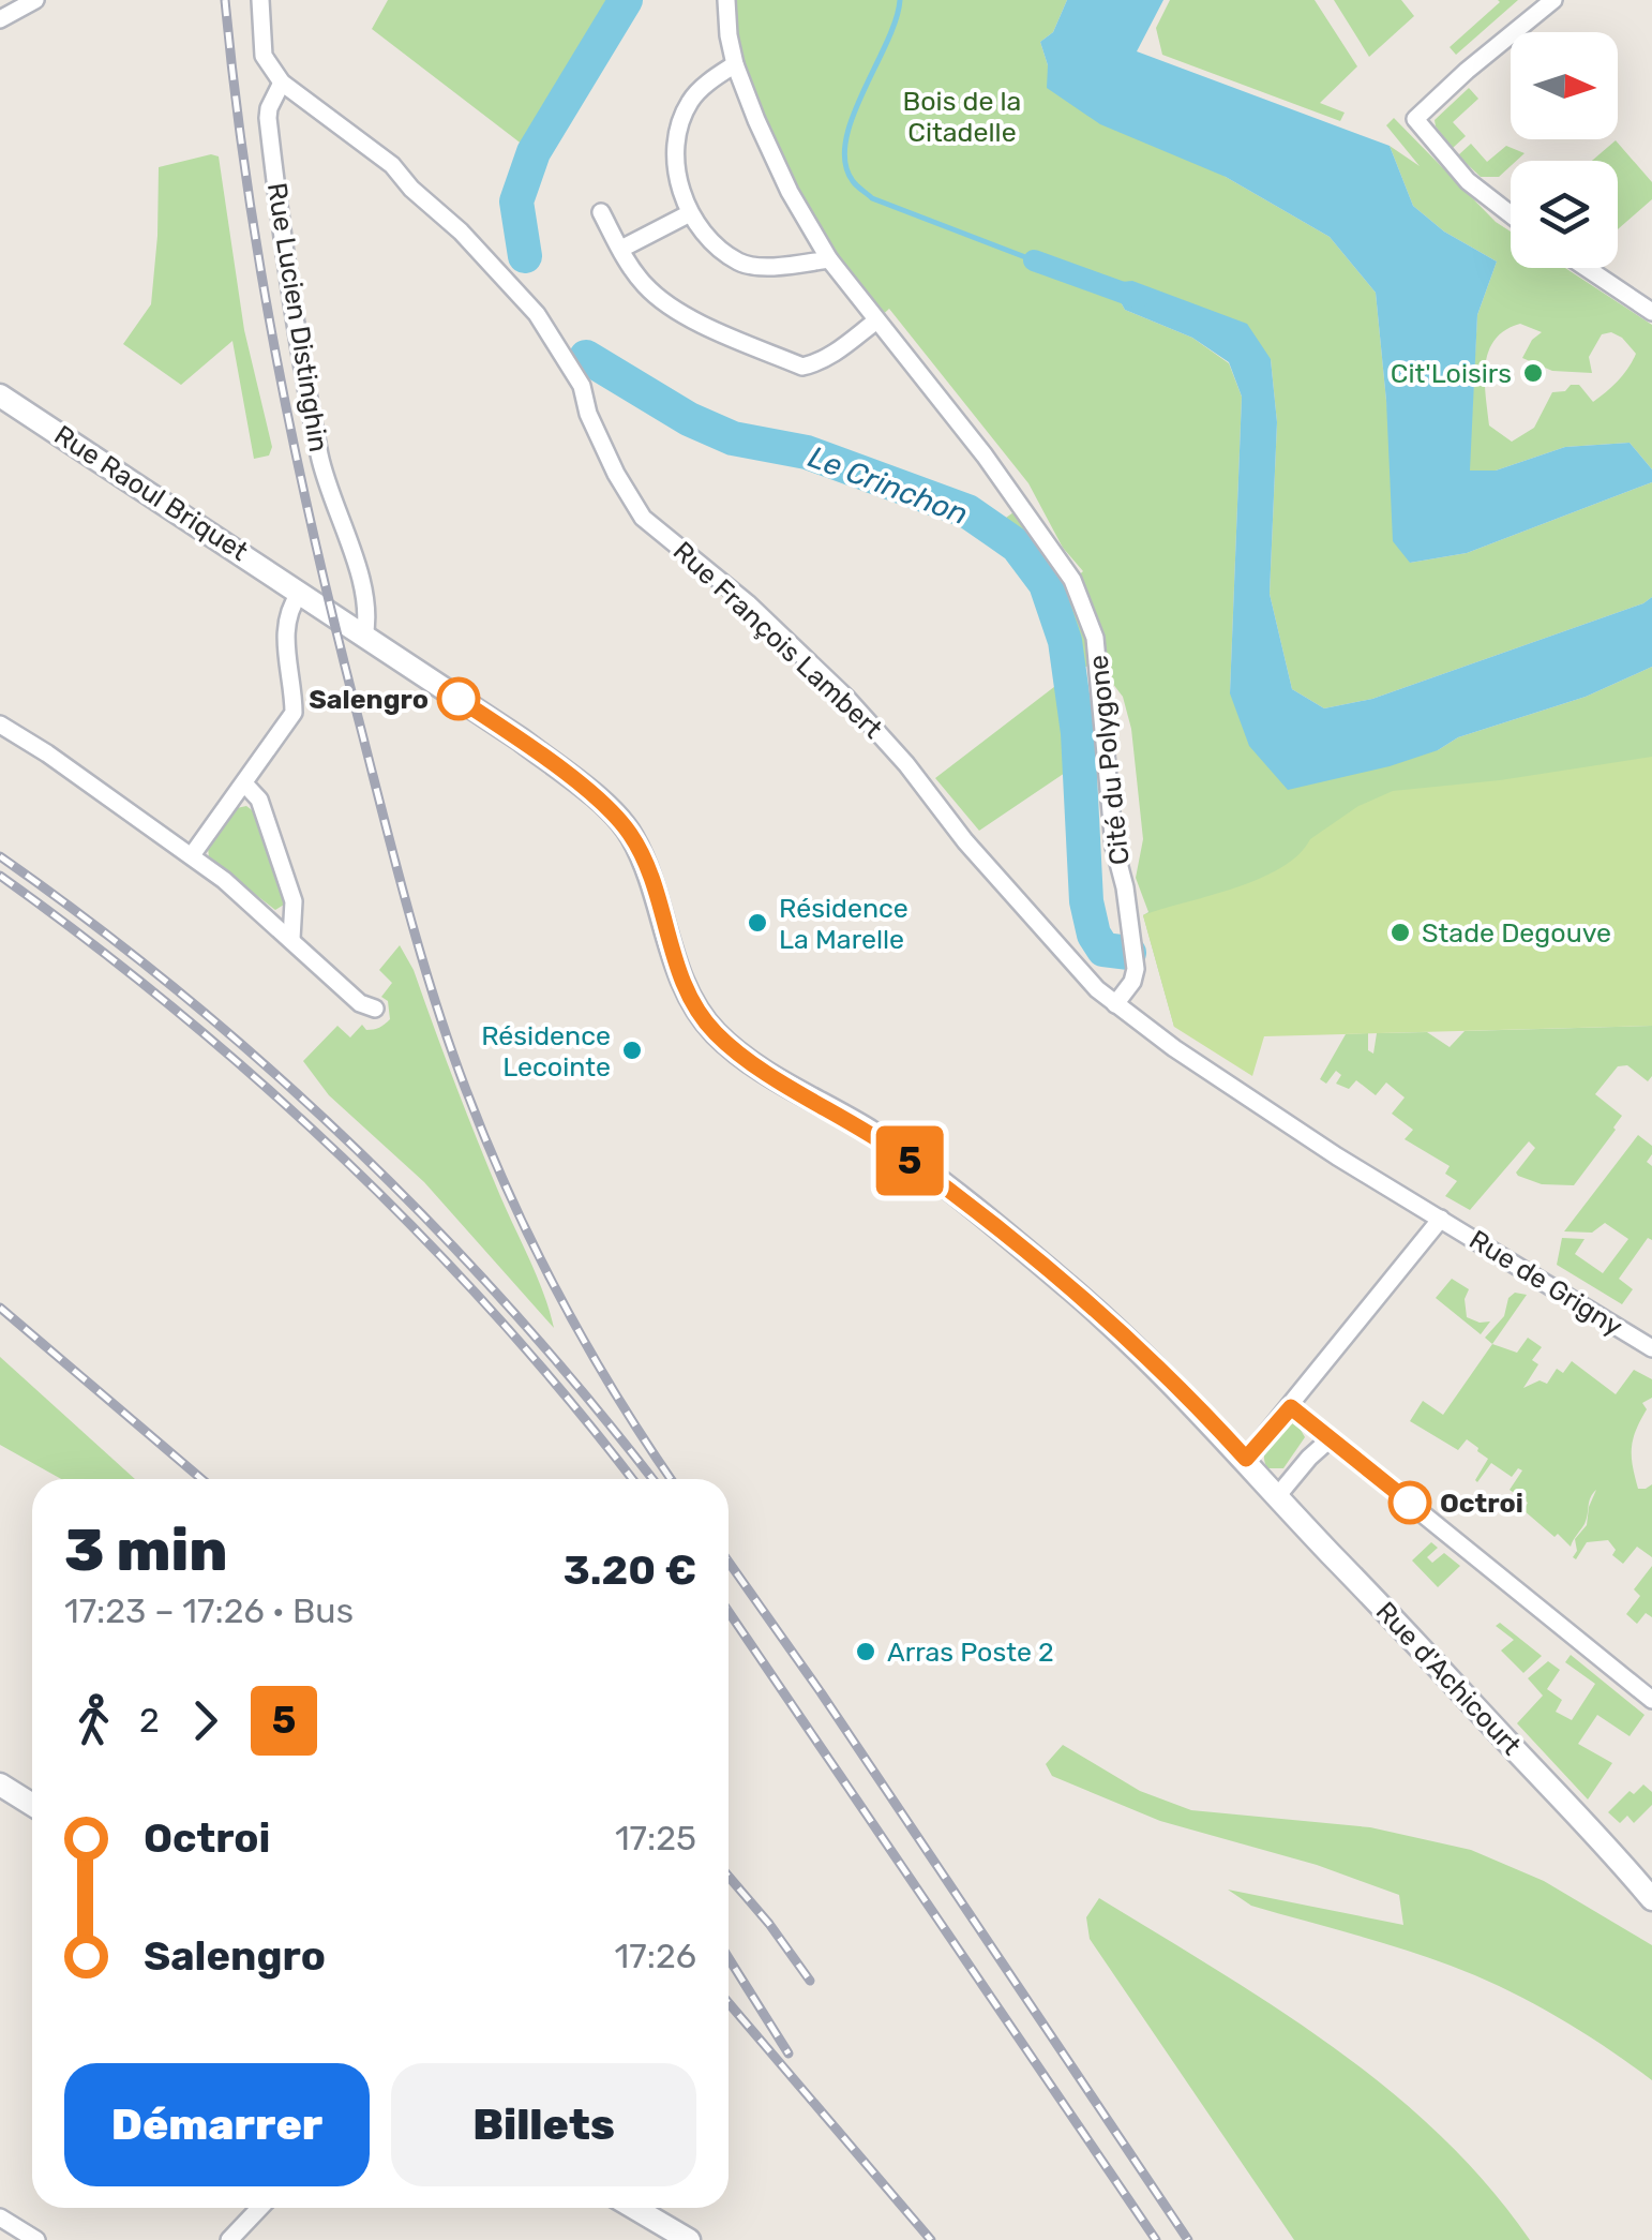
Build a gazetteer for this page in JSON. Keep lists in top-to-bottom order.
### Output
{
  "streets": {
    "street": [
      "Rue Lucien Distinghin",
      "Rue Raoul Briquet",
      "Rue François Lambert",
      "Cité du Polygone",
      "Rue de Grigny",
      "Rue d'Achicourt"
    ]
  },
  "crossings": [
    ["Rue Lucien Distinghin", "Rue Raoul Briquet"],
    ["Rue Lucien Distinghin", "Rue François Lambert"],
    ["Rue Lucien Distinghin", "Rue d'Achicourt"],
    ["Rue Raoul Briquet", "Rue d'Achicourt"],
    ["Rue François Lambert", "Cité du Polygone"],
    ["Rue François Lambert", "Rue de Grigny"]
  ],
  "water": ["Le Crinchon"],
  "parks": ["Bois de la Citadelle"],
  "places": [
    "Cit'Loisirs",
    "Salengro",
    "Résidence La Marelle",
    "Stade Degouve",
    "Résidence Lecointe",
    "Octroi",
    "Arras Poste 2"
  ],
  "lines": ["bus line 5"],
  "north": "right",
  "page": {
    "on_map": "5",
    "heading": ["3 min", "17:23 – 17:26 · Bus", "3.20 €"],
    "legs": ["2", "5"],
    "list": [
      {
        "name": "Octroi",
        "value": "17:25"
      },
      {
        "name": "Salengro",
        "value": "17:26"
      }
    ],
    "buttons": ["Démarrer", "Billets"]
  }
}
